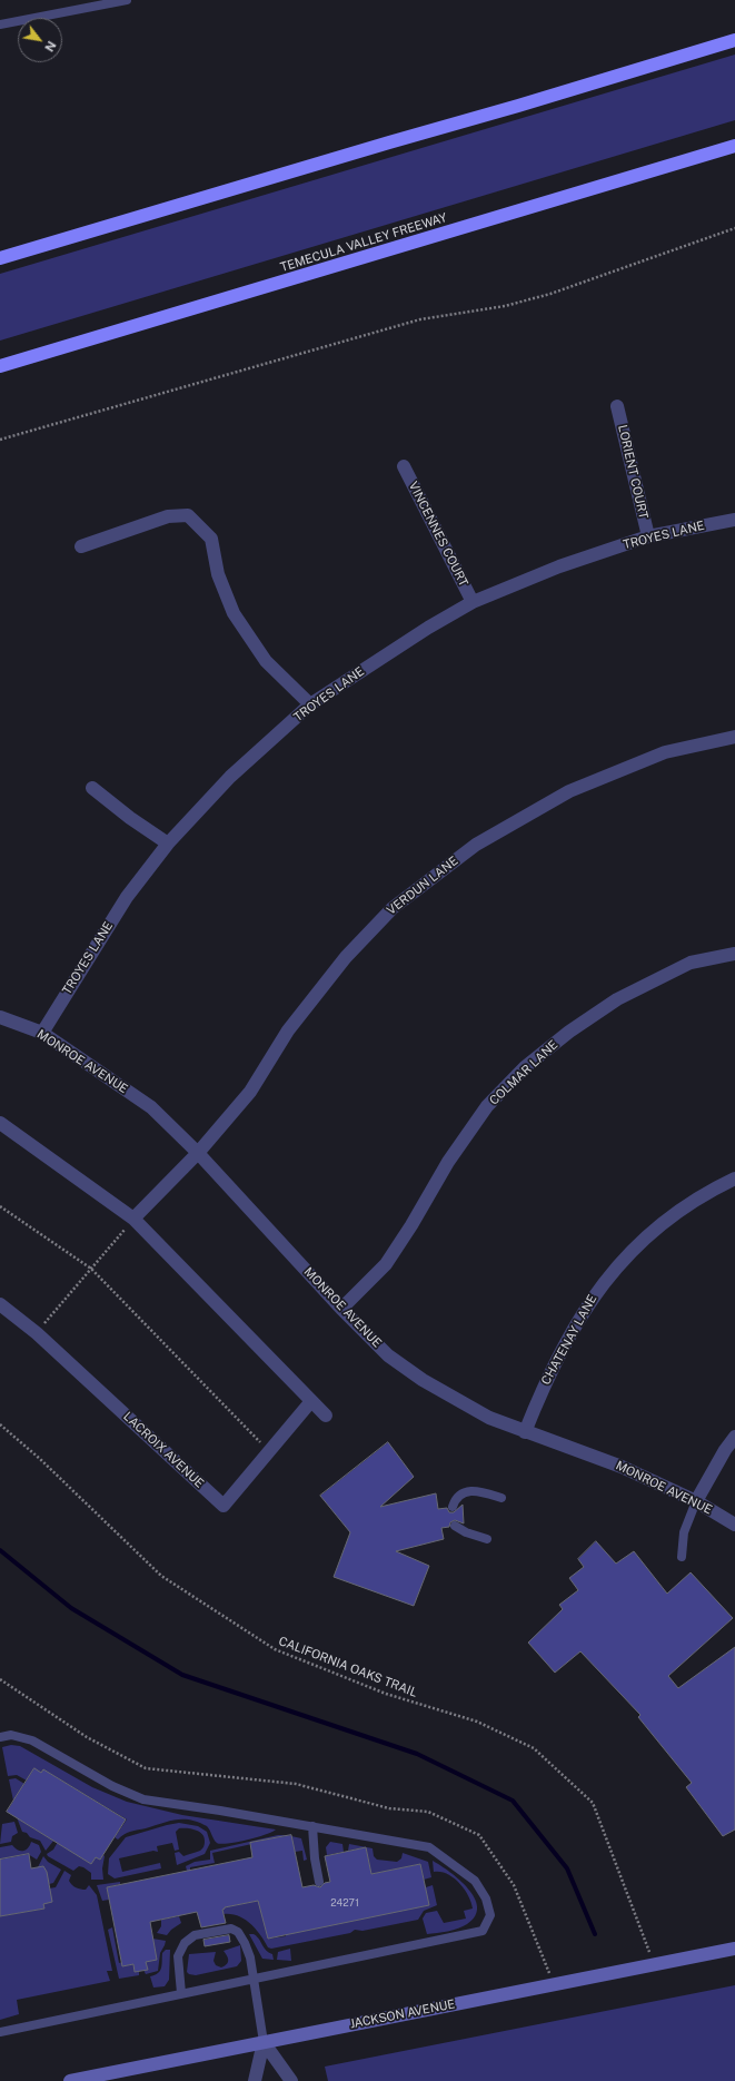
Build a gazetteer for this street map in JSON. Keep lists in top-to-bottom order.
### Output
{
  "streets": {
    "highway": ["TEMECULA VALLEY FREEWAY"],
    "main road": ["JACKSON AVENUE"],
    "street": [
      "LORIENT COURT",
      "VINCENNES COURT",
      "TROYES LANE",
      "VERDUN LANE",
      "MONROE AVENUE",
      "COLMAR LANE",
      "CHATENAY LANE",
      "LACROIX AVENUE"
    ],
    "path": ["CALIFORNIA OAKS TRAIL"]
  },
  "crossings": [
    ["LORIENT COURT", "TROYES LANE"],
    ["VINCENNES COURT", "TROYES LANE"],
    ["TROYES LANE", "MONROE AVENUE"],
    ["VERDUN LANE", "MONROE AVENUE"],
    ["MONROE AVENUE", "COLMAR LANE"],
    ["MONROE AVENUE", "CHATENAY LANE"],
    ["CALIFORNIA OAKS TRAIL", "JACKSON AVENUE"]
  ],
  "house_numbers": ["24271"],
  "north": "bottom right"
}
